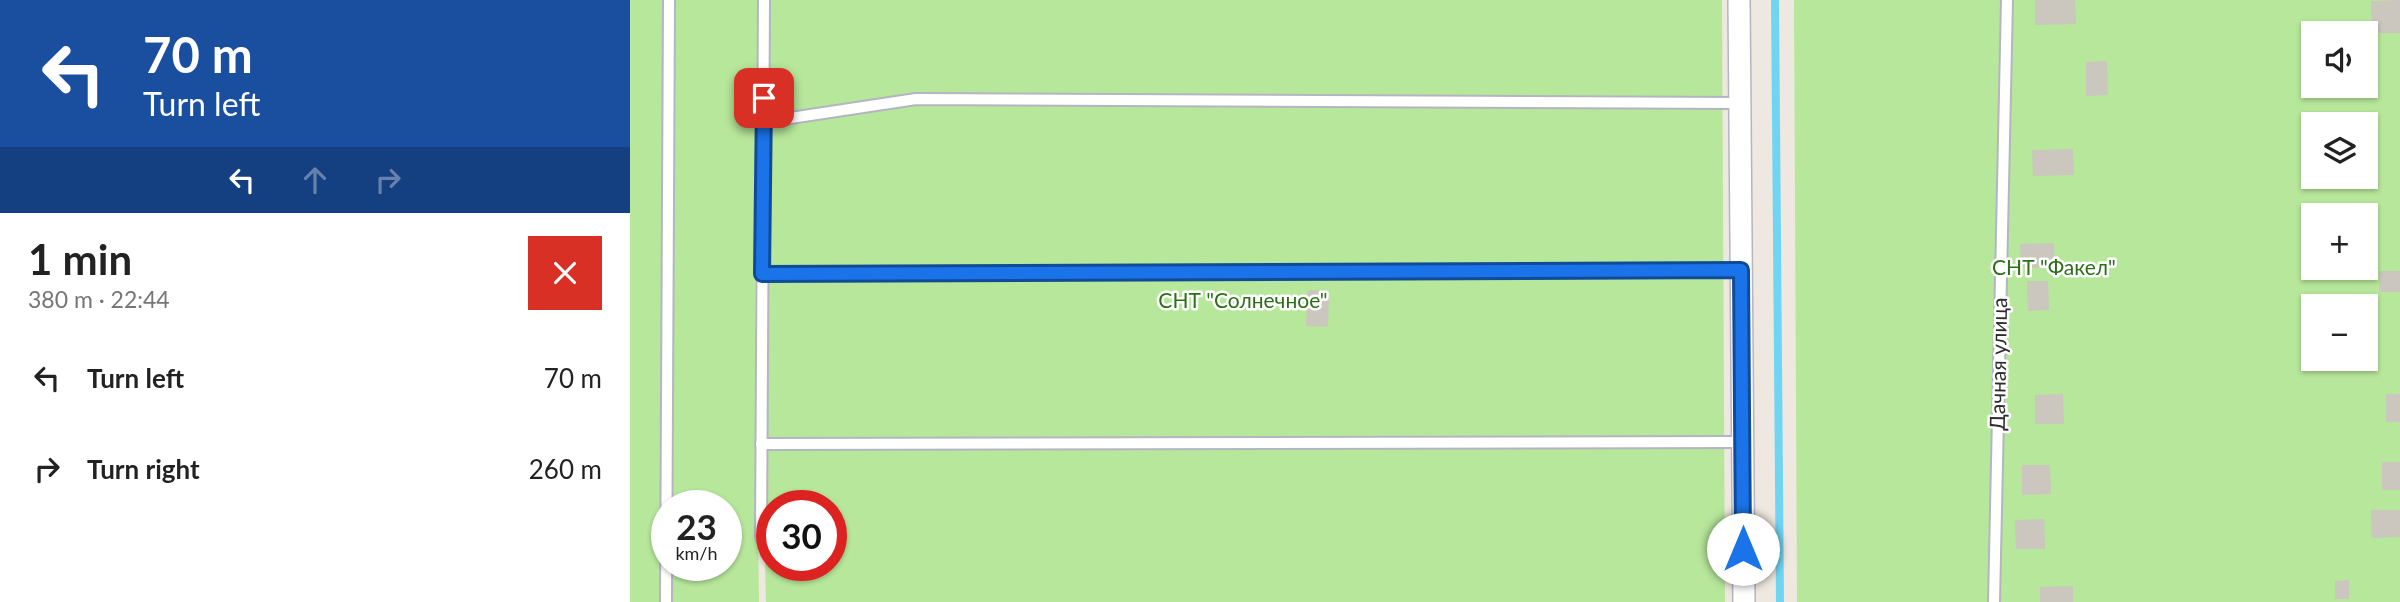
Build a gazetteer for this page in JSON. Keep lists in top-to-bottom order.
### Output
{
  "streets": {
    "lane": ["Дачная улица"]
  },
  "parks": ["СНТ \"Факел\"", "СНТ \"Солнечное\""],
  "page": {
    "turn": ["70 m", "Turn left"],
    "map_buttons": ["+", "−"],
    "heading": ["1 min", "380 m · 22:44"],
    "list": [
      {
        "name": "Turn left",
        "value": "70 m"
      },
      {
        "name": "Turn right",
        "value": "260 m"
      }
    ],
    "speed": "23 km/h",
    "limit": "30"
  }
}
